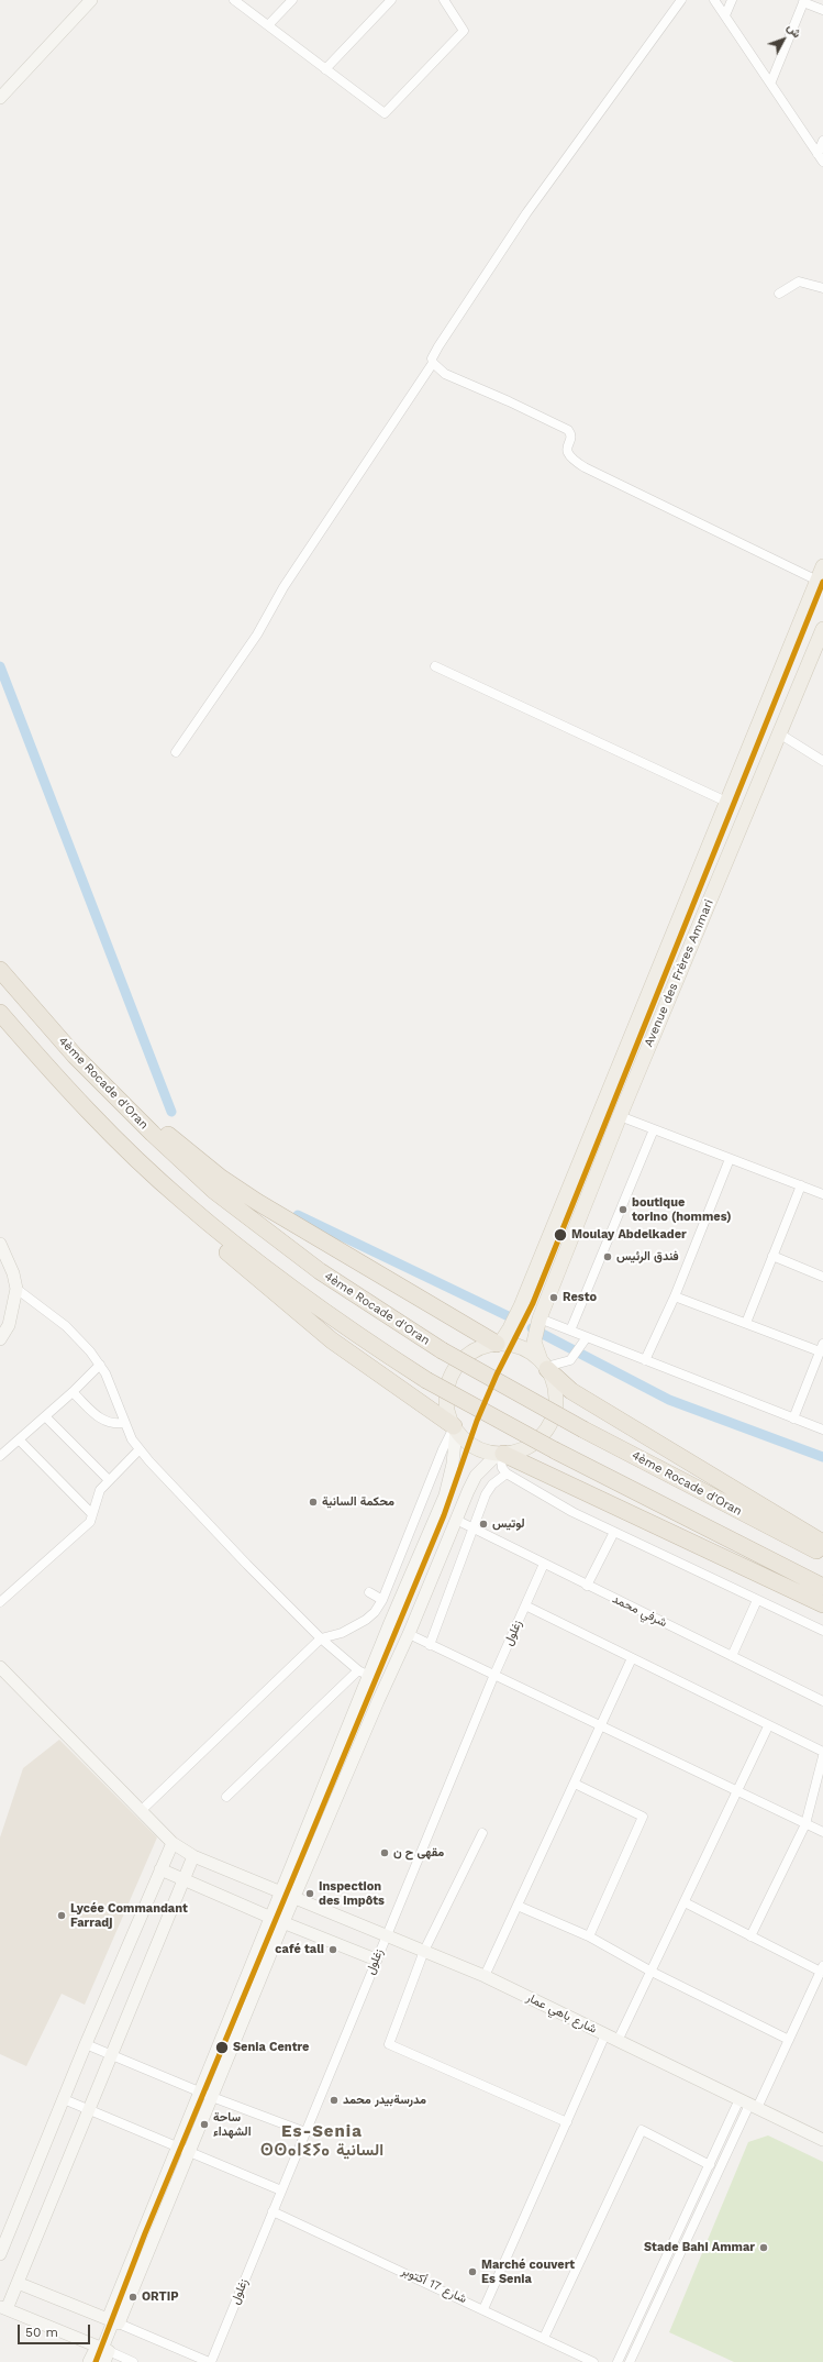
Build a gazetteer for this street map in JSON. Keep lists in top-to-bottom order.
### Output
{
  "streets": {
    "highway": ["4ème Rocade d'Oran"],
    "main road": ["Avenue des Frères Ammari", "شارع باهي عمار"],
    "street": ["شرفي محمد", "زغلول", "شارع 17 أكتوبر"]
  },
  "crossings": [
    ["شرفي محمد", "زغلول"],
    ["زغلول", "شارع باهي عمار"],
    ["زغلول", "شارع 17 أكتوبر"]
  ],
  "districts": ["Es-Senia ⵙⵙⴰⵏⵉⵢⴰ السانية"],
  "places": [
    "boutique torino (hommes)",
    "Moulay Abdelkader",
    "فندق الرئيس",
    "Resto",
    "محكمة السانية",
    "لوتيس",
    "مقهى ح ن",
    "Inspection des impôts",
    "Lycée Commandant Farradj",
    "café tali",
    "Senia Centre",
    "مدرسةبيدر محمد",
    "ساحة الشهداء",
    "Stade Bahi Ammar",
    "Marché couvert Es Senia",
    "ORTIP"
  ],
  "scale_bar": "50 m",
  "north": "top right"
}
